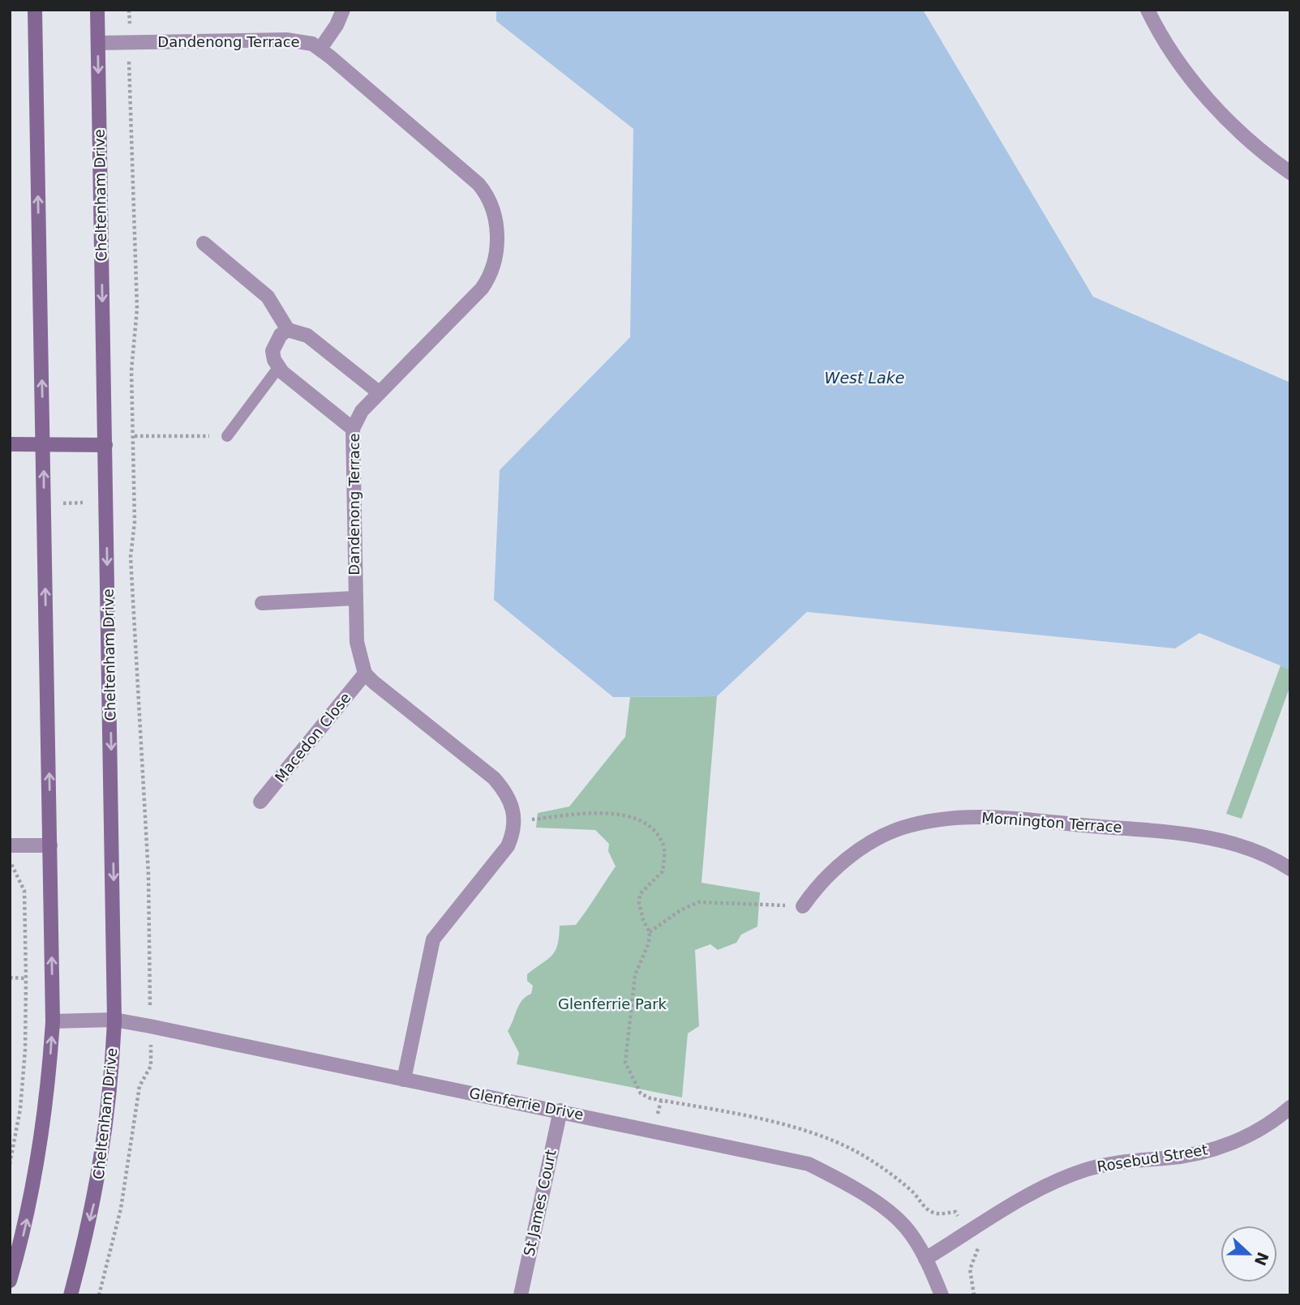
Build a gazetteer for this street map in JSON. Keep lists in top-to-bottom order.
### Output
{
  "streets": {
    "main road": ["Cheltenham Drive"],
    "street": [
      "Dandenong Terrace",
      "Macedon Close",
      "Mornington Terrace",
      "Glenferrie Drive",
      "Rosebud Street",
      "St James Court"
    ]
  },
  "crossings": [
    ["Dandenong Terrace", "Cheltenham Drive"],
    ["Dandenong Terrace", "Macedon Close"],
    ["Cheltenham Drive", "Glenferrie Drive"],
    ["Glenferrie Drive", "Rosebud Street"],
    ["Glenferrie Drive", "St James Court"]
  ],
  "water": ["West Lake"],
  "parks": ["Glenferrie Park"],
  "north": "right"
}
